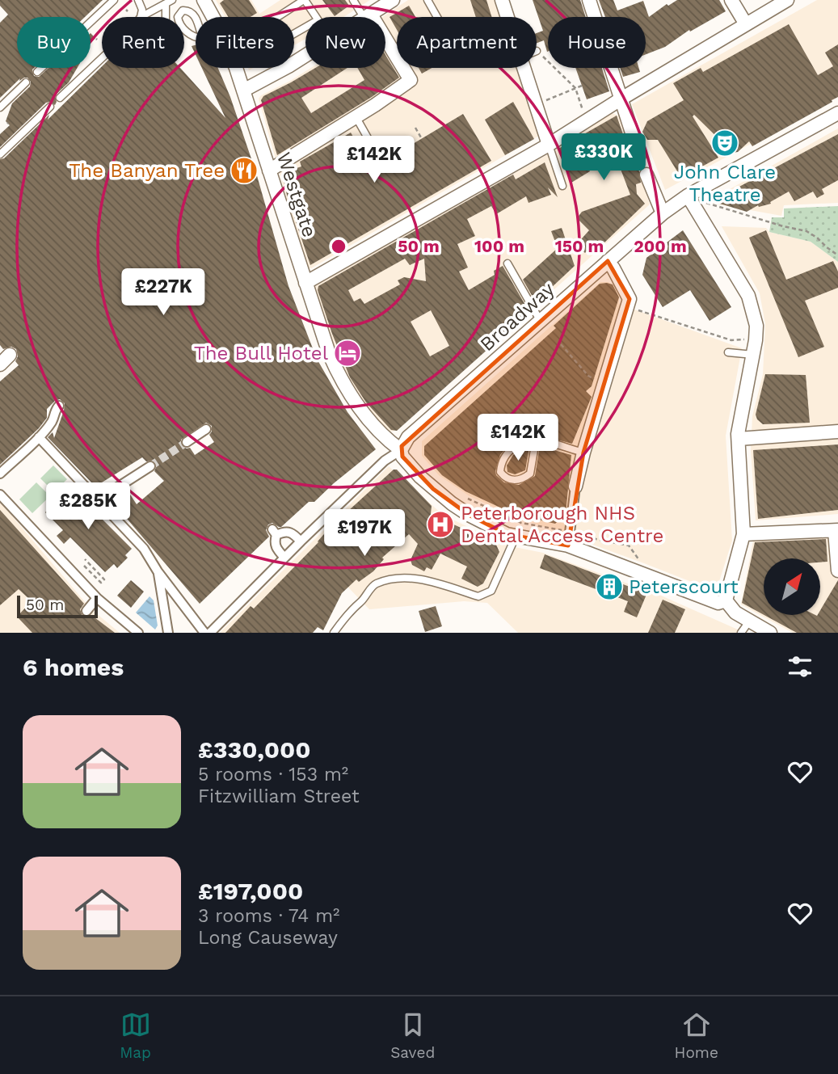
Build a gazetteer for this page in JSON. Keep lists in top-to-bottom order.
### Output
{
  "streets": {
    "street": ["Westgate", "Broadway"]
  },
  "crossings": [
    ["Westgate", "Broadway"]
  ],
  "places": {
    "theatre": ["John Clare Theatre"],
    "restaurant": ["The Banyan Tree"],
    "hotel": ["The Bull Hotel"],
    "hospital": ["Peterborough NHS Dental Access Centre"],
    "building": ["Peterscourt"]
  },
  "scale_bar": "50 m",
  "north": "top right",
  "page": {
    "chip": [
      "Buy",
      "Rent",
      "Filters",
      "New",
      "Apartment",
      "House"
    ],
    "price": [
      "£330K",
      "£142K",
      "£227K",
      "£142K",
      "£285K",
      "£197K"
    ],
    "scale": "50 m",
    "heading": "6 homes",
    "list": [
      {
        "name": "£330,000",
        "note": "5 rooms · 153 m² · Fitzwilliam Street"
      },
      {
        "name": "£197,000",
        "note": "3 rooms · 74 m² · Long Causeway"
      }
    ],
    "tabs": ["Map", "Saved", "Home"]
  },
  "rings": [
    "50 m",
    "100 m",
    "150 m",
    "200 m"
  ]
}
